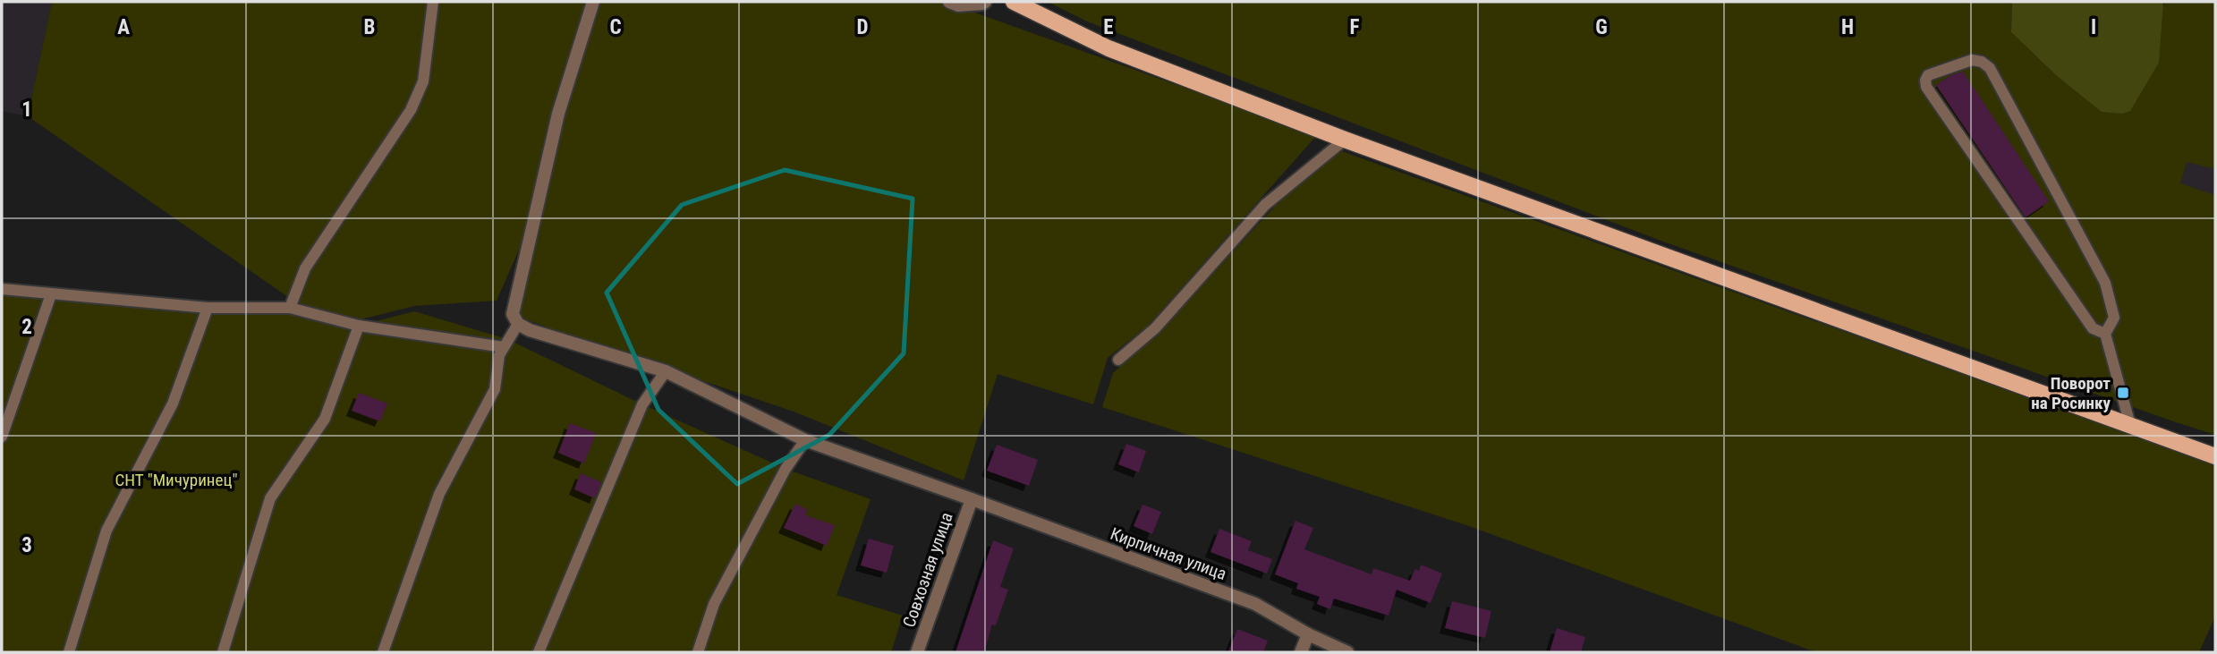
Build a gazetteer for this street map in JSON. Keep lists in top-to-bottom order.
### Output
{
  "streets": {
    "street": ["Кирпичная улица", "Совхозная улица"]
  },
  "crossings": [
    ["Кирпичная улица", "Совхозная улица"]
  ],
  "parks": ["СНТ \"Мичуринец\""],
  "places": {
    "transit": ["Поворот на Росинку"]
  },
  "grid": {
    "columns": [
      "A",
      "B",
      "C",
      "D",
      "E",
      "F",
      "G",
      "H",
      "I"
    ],
    "rows": ["1", "2", "3"]
  }
}
